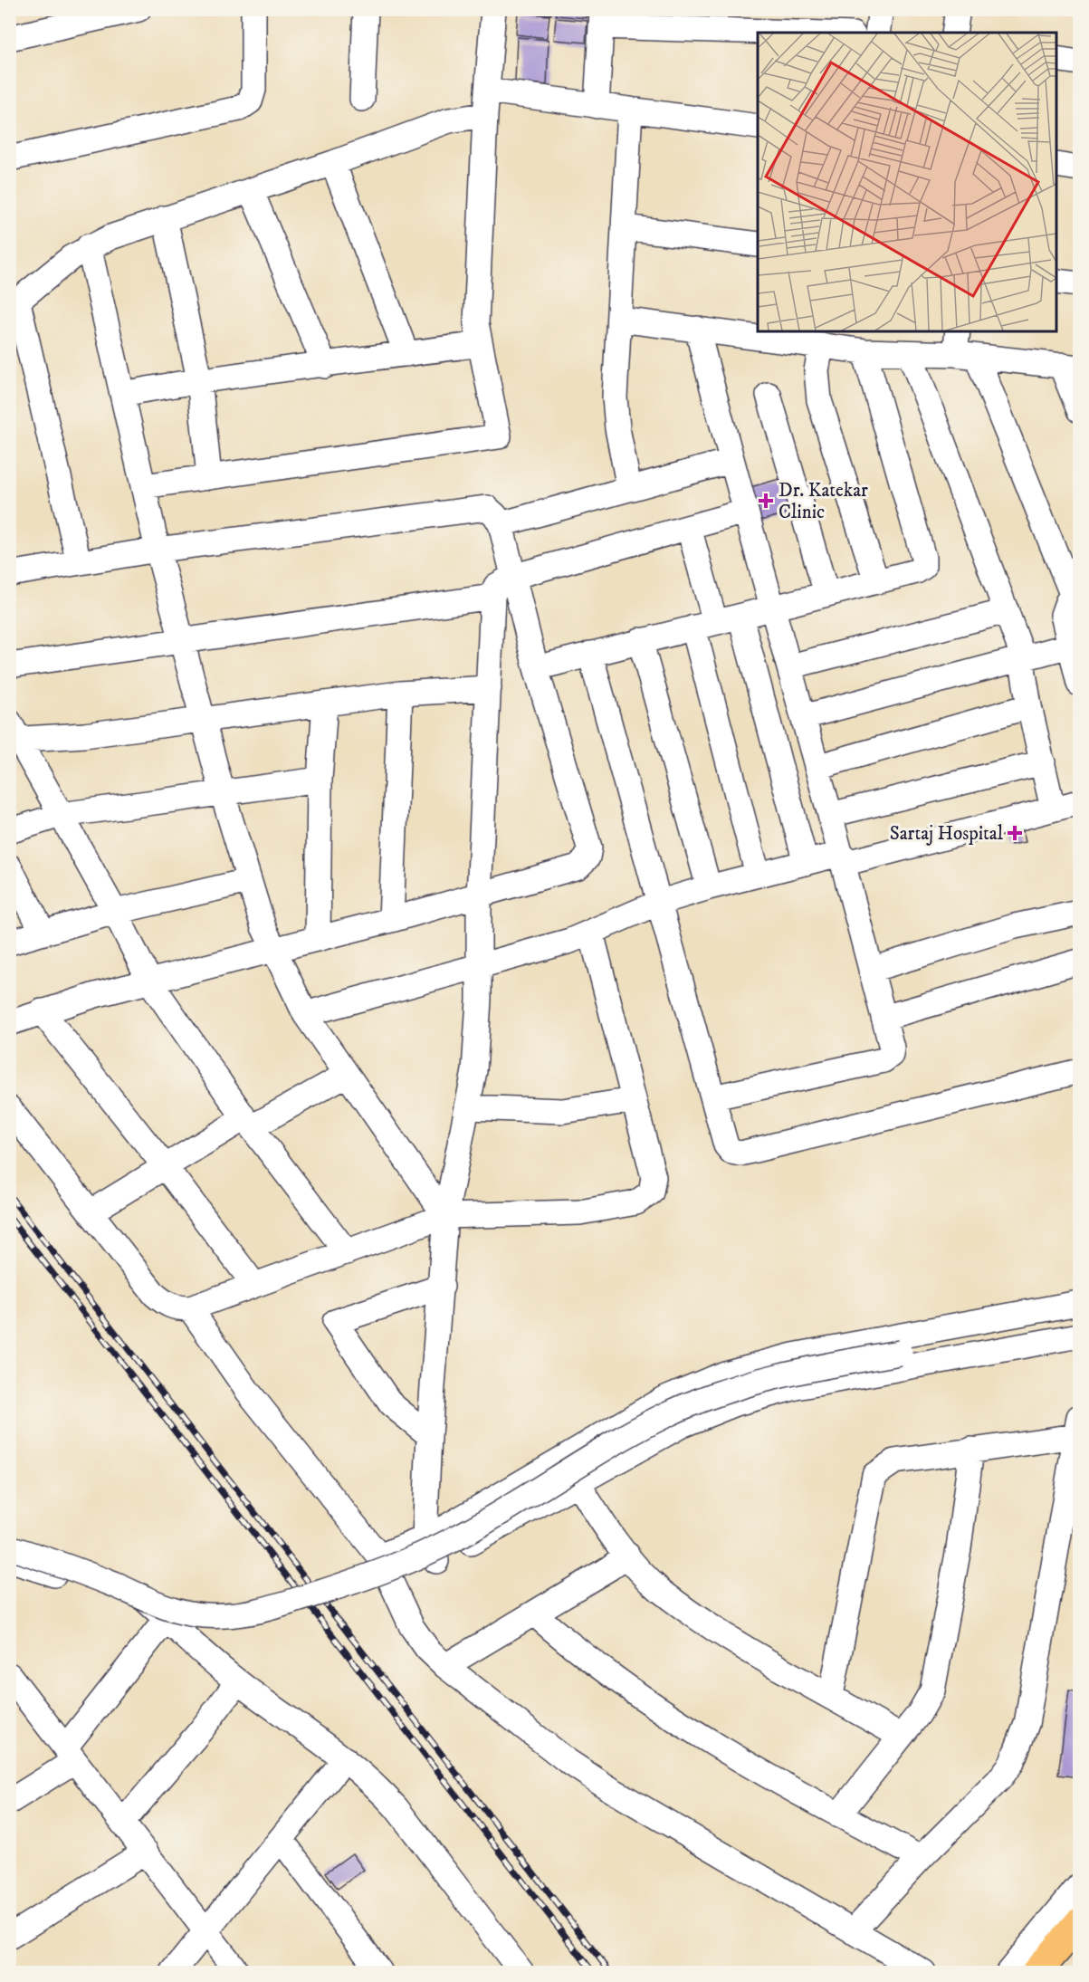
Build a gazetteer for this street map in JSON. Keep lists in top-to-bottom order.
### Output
{
  "places": {
    "health": ["Dr. Katekar Clinic", "Sartaj Hospital"]
  }
}
